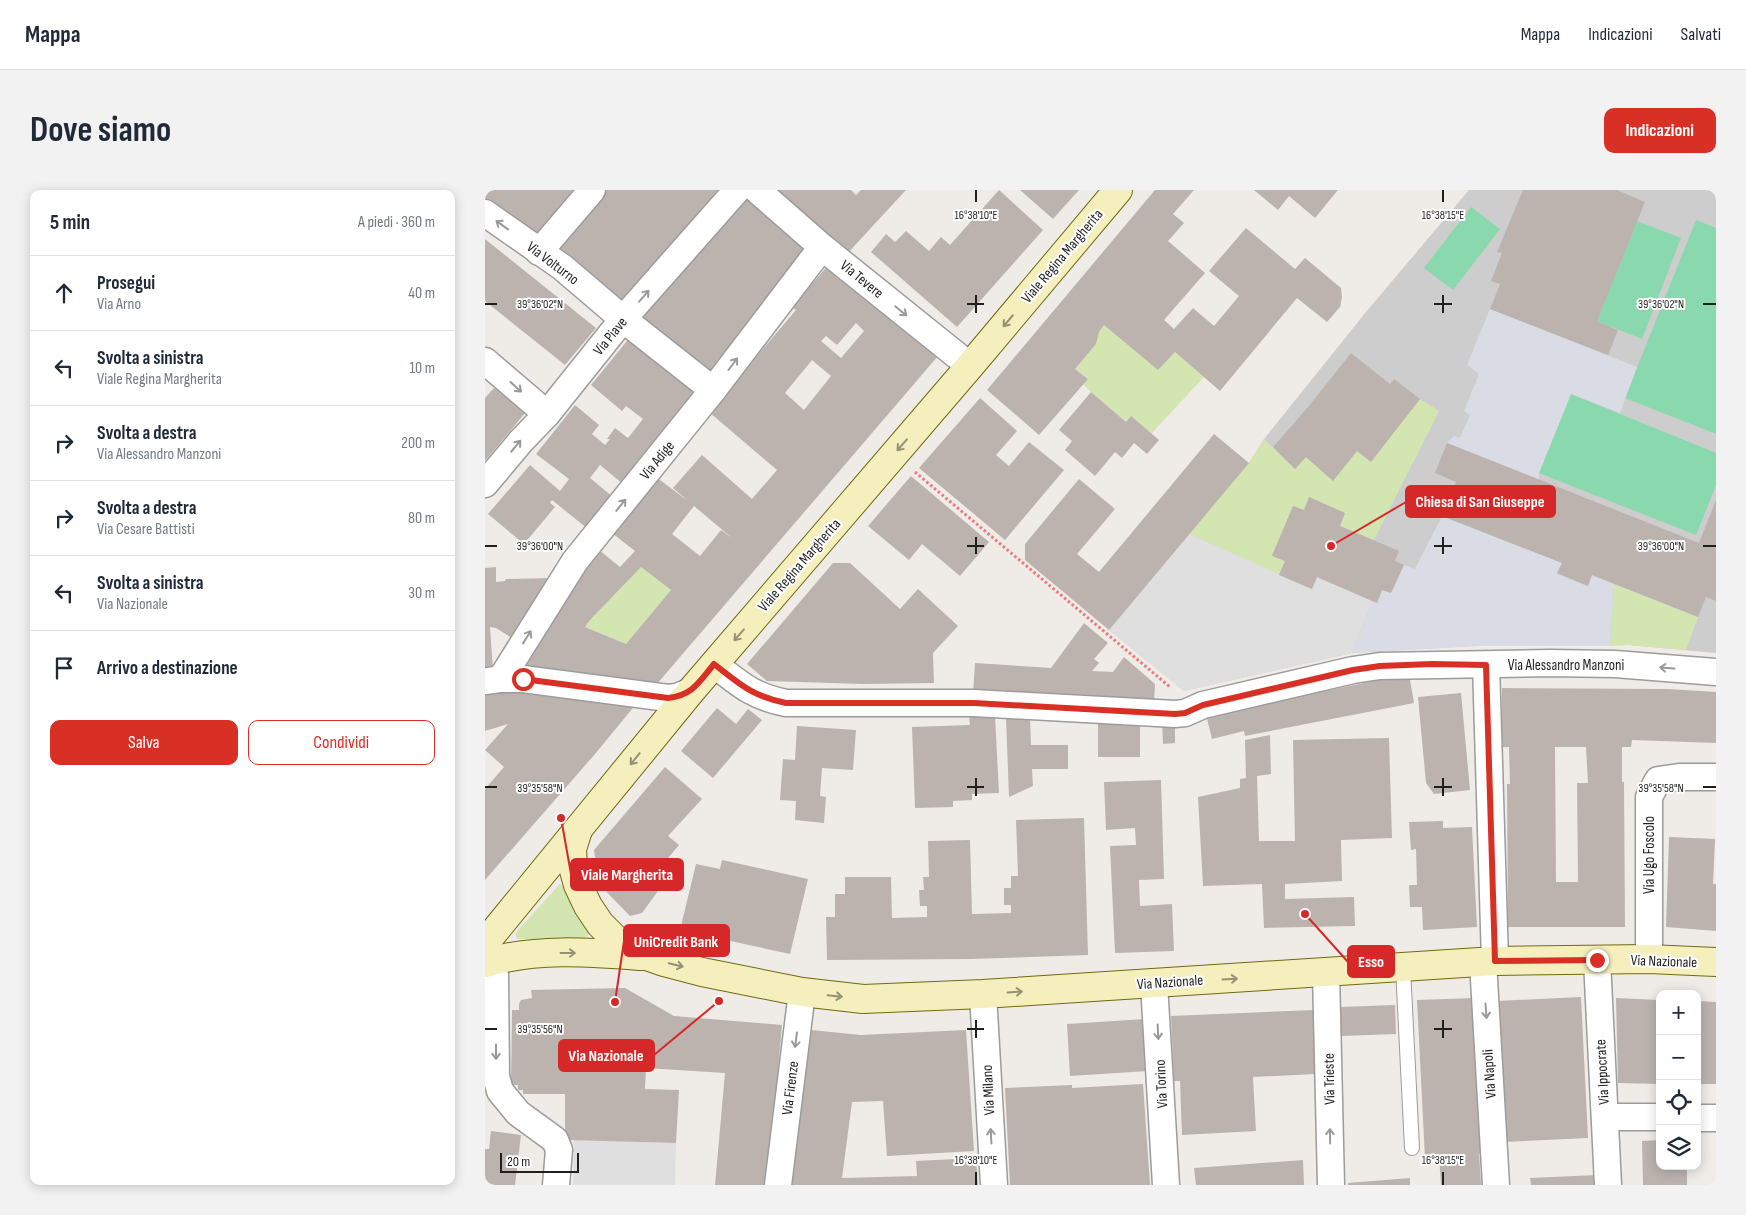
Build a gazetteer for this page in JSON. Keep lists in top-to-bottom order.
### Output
{
  "streets": {
    "street": [
      "Viale Regina Margherita",
      "Via Volturno",
      "Via Tevere",
      "Via Piave",
      "Via Adige",
      "Via Alessandro Manzoni",
      "Via Ugo Foscolo",
      "Via Nazionale",
      "Via Ippocrate",
      "Via Napoli",
      "Via Trieste",
      "Via Torino",
      "Via Firenze",
      "Via Milano"
    ]
  },
  "crossings": [
    ["Viale Regina Margherita", "Via Tevere"],
    ["Viale Regina Margherita", "Via Alessandro Manzoni"],
    ["Via Volturno", "Via Piave"],
    ["Via Volturno", "Via Adige"],
    ["Via Tevere", "Via Adige"],
    ["Via Alessandro Manzoni", "Via Napoli"],
    ["Via Ugo Foscolo", "Via Nazionale"],
    ["Via Nazionale", "Via Ippocrate"],
    ["Via Nazionale", "Via Napoli"],
    ["Via Nazionale", "Via Trieste"],
    ["Via Nazionale", "Via Torino"],
    ["Via Nazionale", "Via Firenze"],
    ["Via Nazionale", "Via Milano"]
  ],
  "one_way": [
    "Viale Regina Margherita",
    "Via Tevere",
    "Via Piave",
    "Via Adige",
    "Via Nazionale",
    "Via Napoli",
    "Via Trieste",
    "Via Torino",
    "Via Firenze",
    "Via Milano"
  ],
  "places": [
    "Chiesa di San Giuseppe",
    "Viale Margherita",
    "Esso",
    "Via Nazionale",
    "UniCredit Bank"
  ],
  "scale_bar": "20 m",
  "page": {
    "header": "Mappa",
    "nav": ["Mappa", "Indicazioni", "Salvati"],
    "buttons": [
      "Indicazioni",
      ["Salva", "Condividi"]
    ],
    "title": "Dove siamo",
    "heading": ["5 min", "A piedi · 360 m"],
    "list": [
      ["Prosegui", "Via Arno", "40 m"],
      ["Svolta a sinistra", "Viale Regina Margherita", "10 m"],
      ["Svolta a destra", "Via Alessandro Manzoni", "200 m"],
      ["Svolta a destra", "Via Cesare Battisti", "80 m"],
      ["Svolta a sinistra", "Via Nazionale", "30 m"],
      "Arrivo a destinazione"
    ],
    "map_buttons": ["+", "−"],
    "scale": "20 m"
  },
  "coordinates": [
    "16°38'10\"E",
    "16°38'15\"E",
    "39°36'02\"N",
    "39°36'00\"N",
    "39°35'58\"N",
    "39°35'56\"N"
  ]
}
